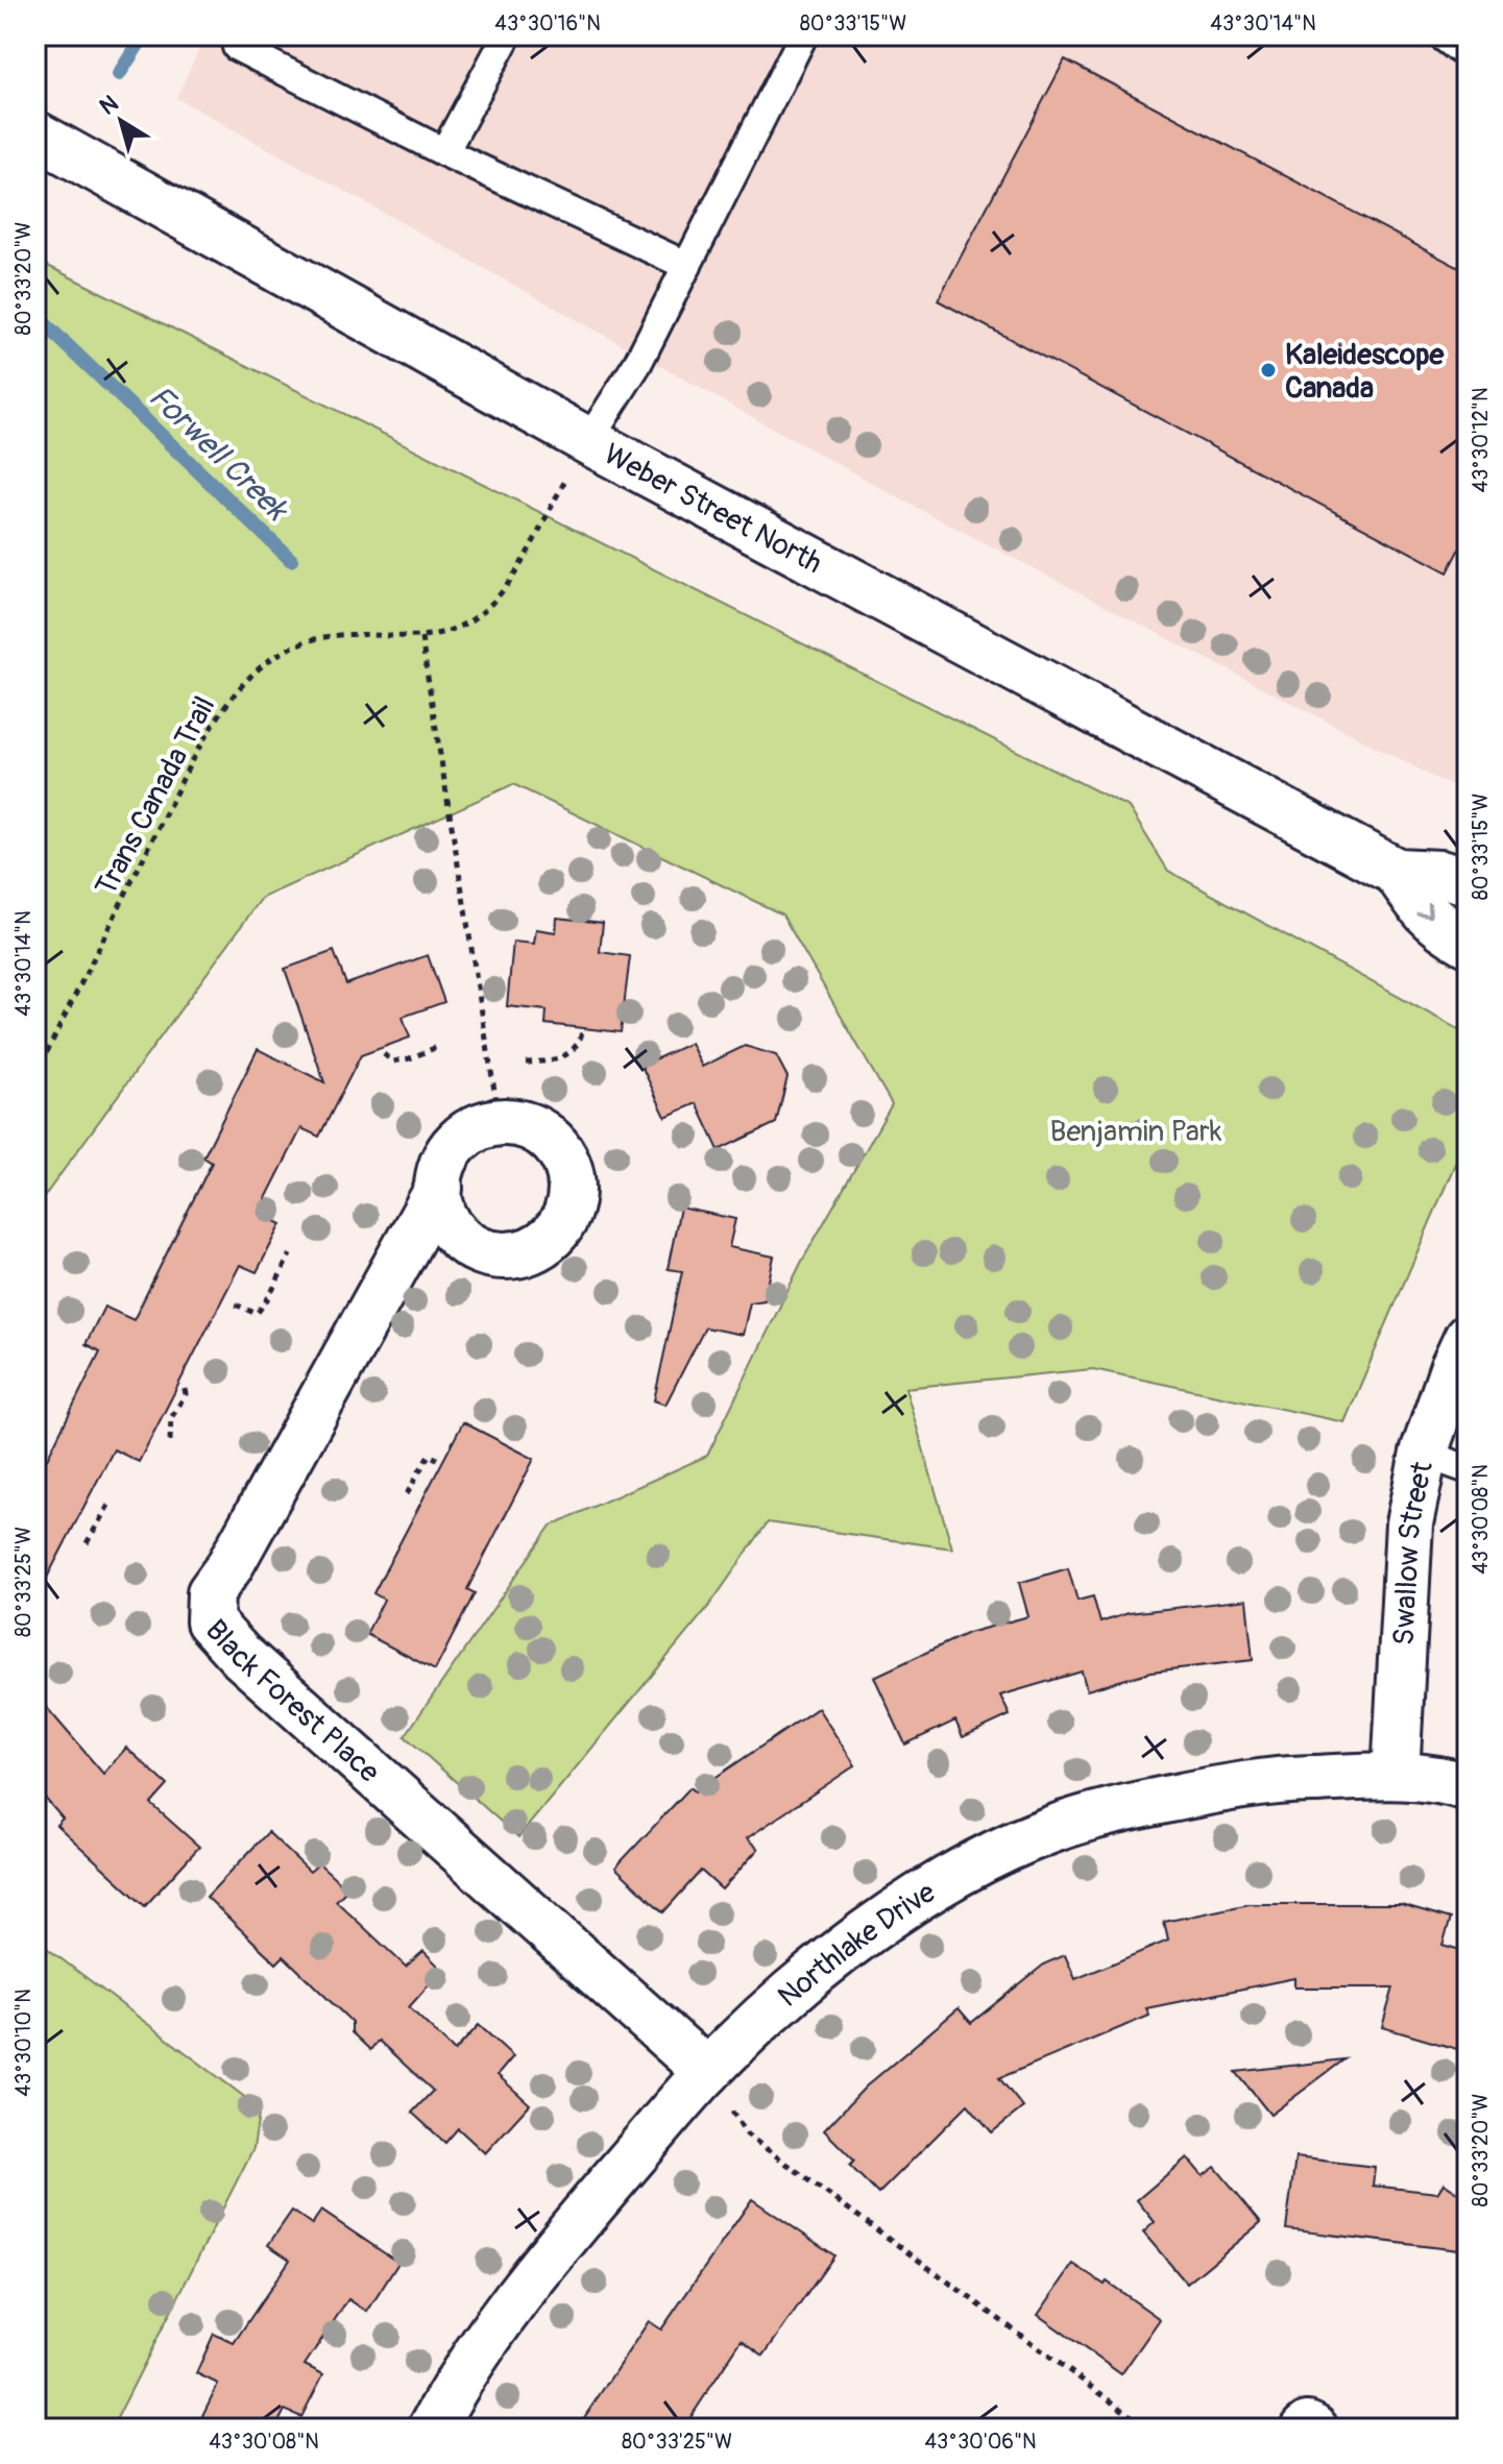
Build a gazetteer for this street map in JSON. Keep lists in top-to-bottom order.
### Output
{
  "streets": {
    "street": [
      "Weber Street North",
      "Swallow Street",
      "Black Forest Place",
      "Northlake Drive"
    ],
    "path": ["Trans Canada Trail"]
  },
  "crossings": [
    ["Weber Street North", "Trans Canada Trail"],
    ["Swallow Street", "Northlake Drive"],
    ["Black Forest Place", "Northlake Drive"]
  ],
  "water": ["Forwell Creek"],
  "parks": ["Benjamin Park"],
  "places": ["Kaleidescope Canada"],
  "north": "top left",
  "coordinates": [
    "43°30'16\"N",
    "80°33'15\"W",
    "43°30'14\"N",
    "80°33'20\"W",
    "43°30'12\"N",
    "43°30'08\"N",
    "80°33'25\"W",
    "43°30'10\"N",
    "43°30'06\"N"
  ]
}
